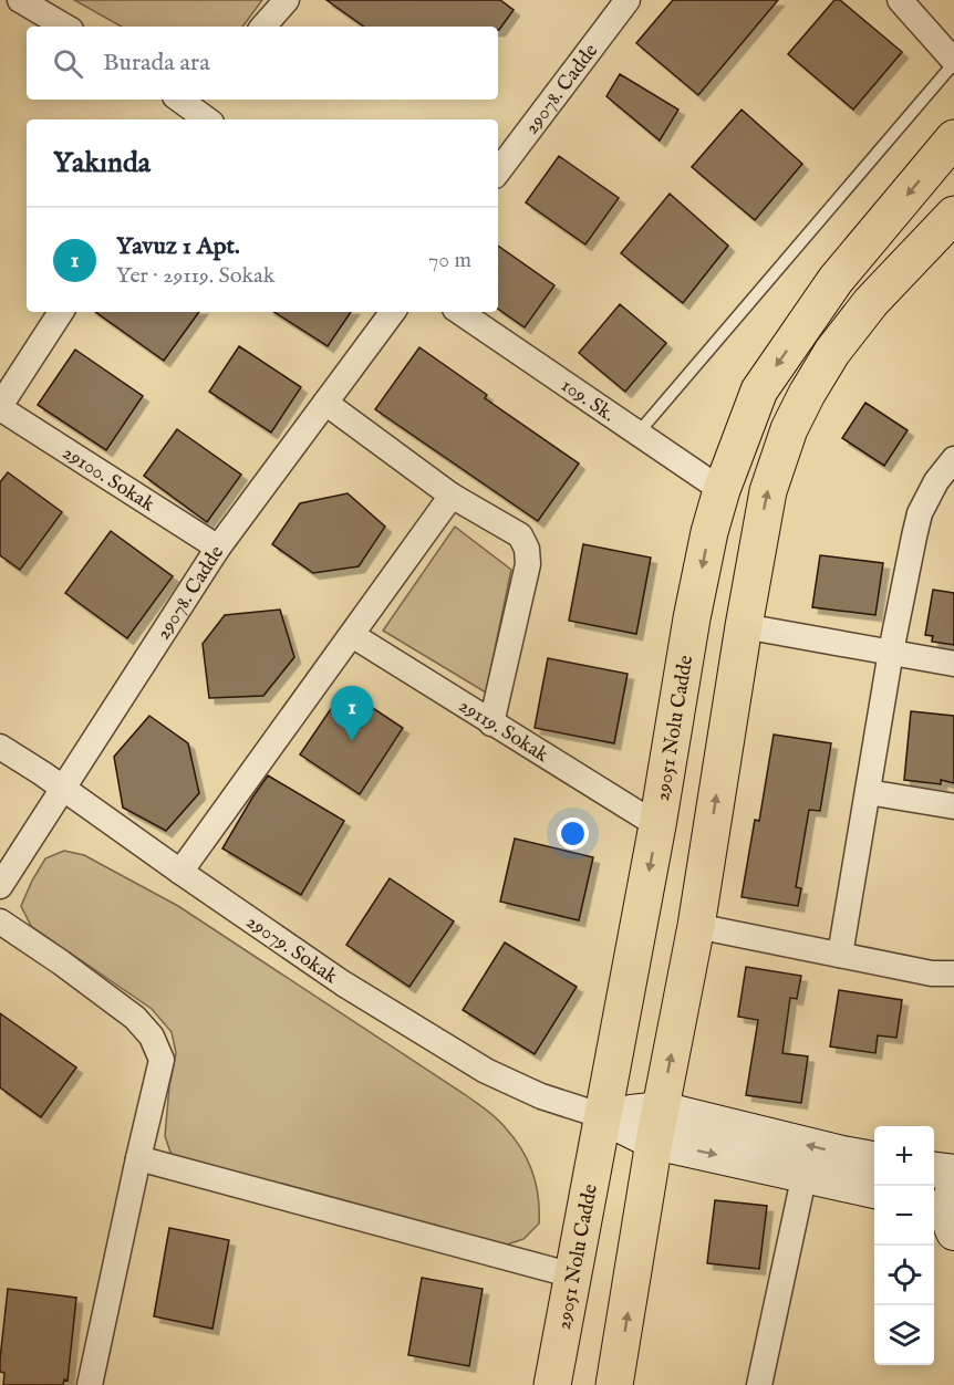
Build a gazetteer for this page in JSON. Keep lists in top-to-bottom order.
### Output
{
  "streets": {
    "main road": ["29051 Nolu Cadde"],
    "street": [
      "29078. Cadde",
      "109. Sk.",
      "29100. Sokak",
      "29119. Sokak",
      "29079. Sokak"
    ]
  },
  "crossings": [
    ["29078. Cadde", "29100. Sokak"],
    ["29078. Cadde", "29079. Sokak"],
    ["109. Sk.", "29051 Nolu Cadde"],
    ["29051 Nolu Cadde", "29119. Sokak"],
    ["29051 Nolu Cadde", "29079. Sokak"]
  ],
  "page": {
    "search": "Burada ara",
    "heading": "Yakında",
    "list": [
      {
        "mark": "1",
        "name": "Yavuz 1 Apt.",
        "note": "Yer · 29119. Sokak",
        "value": "70 m"
      }
    ],
    "pins": "1",
    "map_buttons": ["+", "−"]
  }
}
